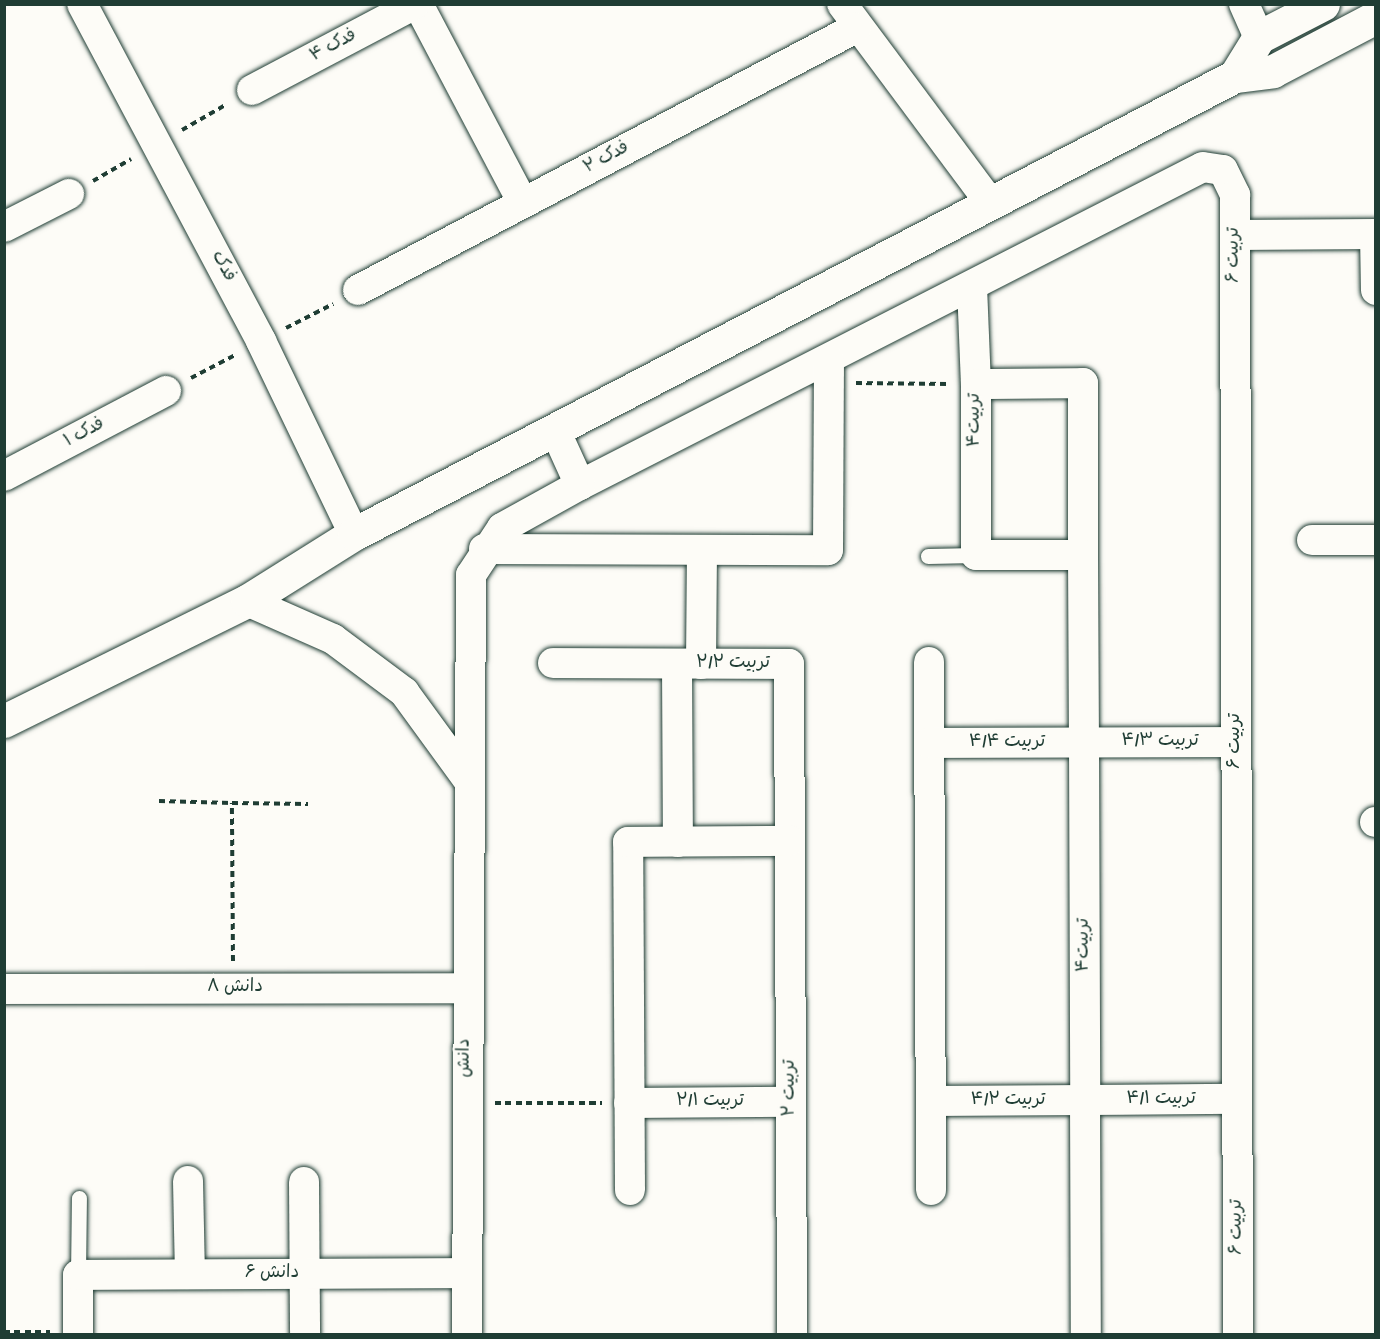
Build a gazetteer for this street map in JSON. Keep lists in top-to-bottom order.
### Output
{
  "streets": {
    "street": [
      "فدک ۴",
      "فدک ۲",
      "تربیت ۶",
      "فدک",
      "تربیت۴",
      "فدک ۱",
      "تربیت ۲/۲",
      "تربیت ۴/۳",
      "تربیت ۴/۴",
      "دانش ۸",
      "دانش",
      "تربیت ۲",
      "تربیت ۴/۱",
      "تربیت ۴/۲",
      "تربیت ۲/۱",
      "دانش ۶"
    ]
  },
  "crossings": [
    ["تربیت ۶", "تربیت ۴/۳"],
    ["تربیت ۶", "دانش"],
    ["تربیت ۶", "تربیت ۴/۱"],
    ["تربیت۴", "تربیت ۴/۳"],
    ["تربیت۴", "تربیت ۴/۴"],
    ["تربیت۴", "تربیت ۴/۱"],
    ["تربیت۴", "تربیت ۴/۲"],
    ["تربیت ۲/۲", "تربیت ۲"],
    ["تربیت ۴/۳", "تربیت ۴/۴"],
    ["دانش ۸", "دانش"],
    ["دانش", "دانش ۶"],
    ["تربیت ۲", "تربیت ۲/۱"],
    ["تربیت ۴/۱", "تربیت ۴/۲"]
  ]
}
